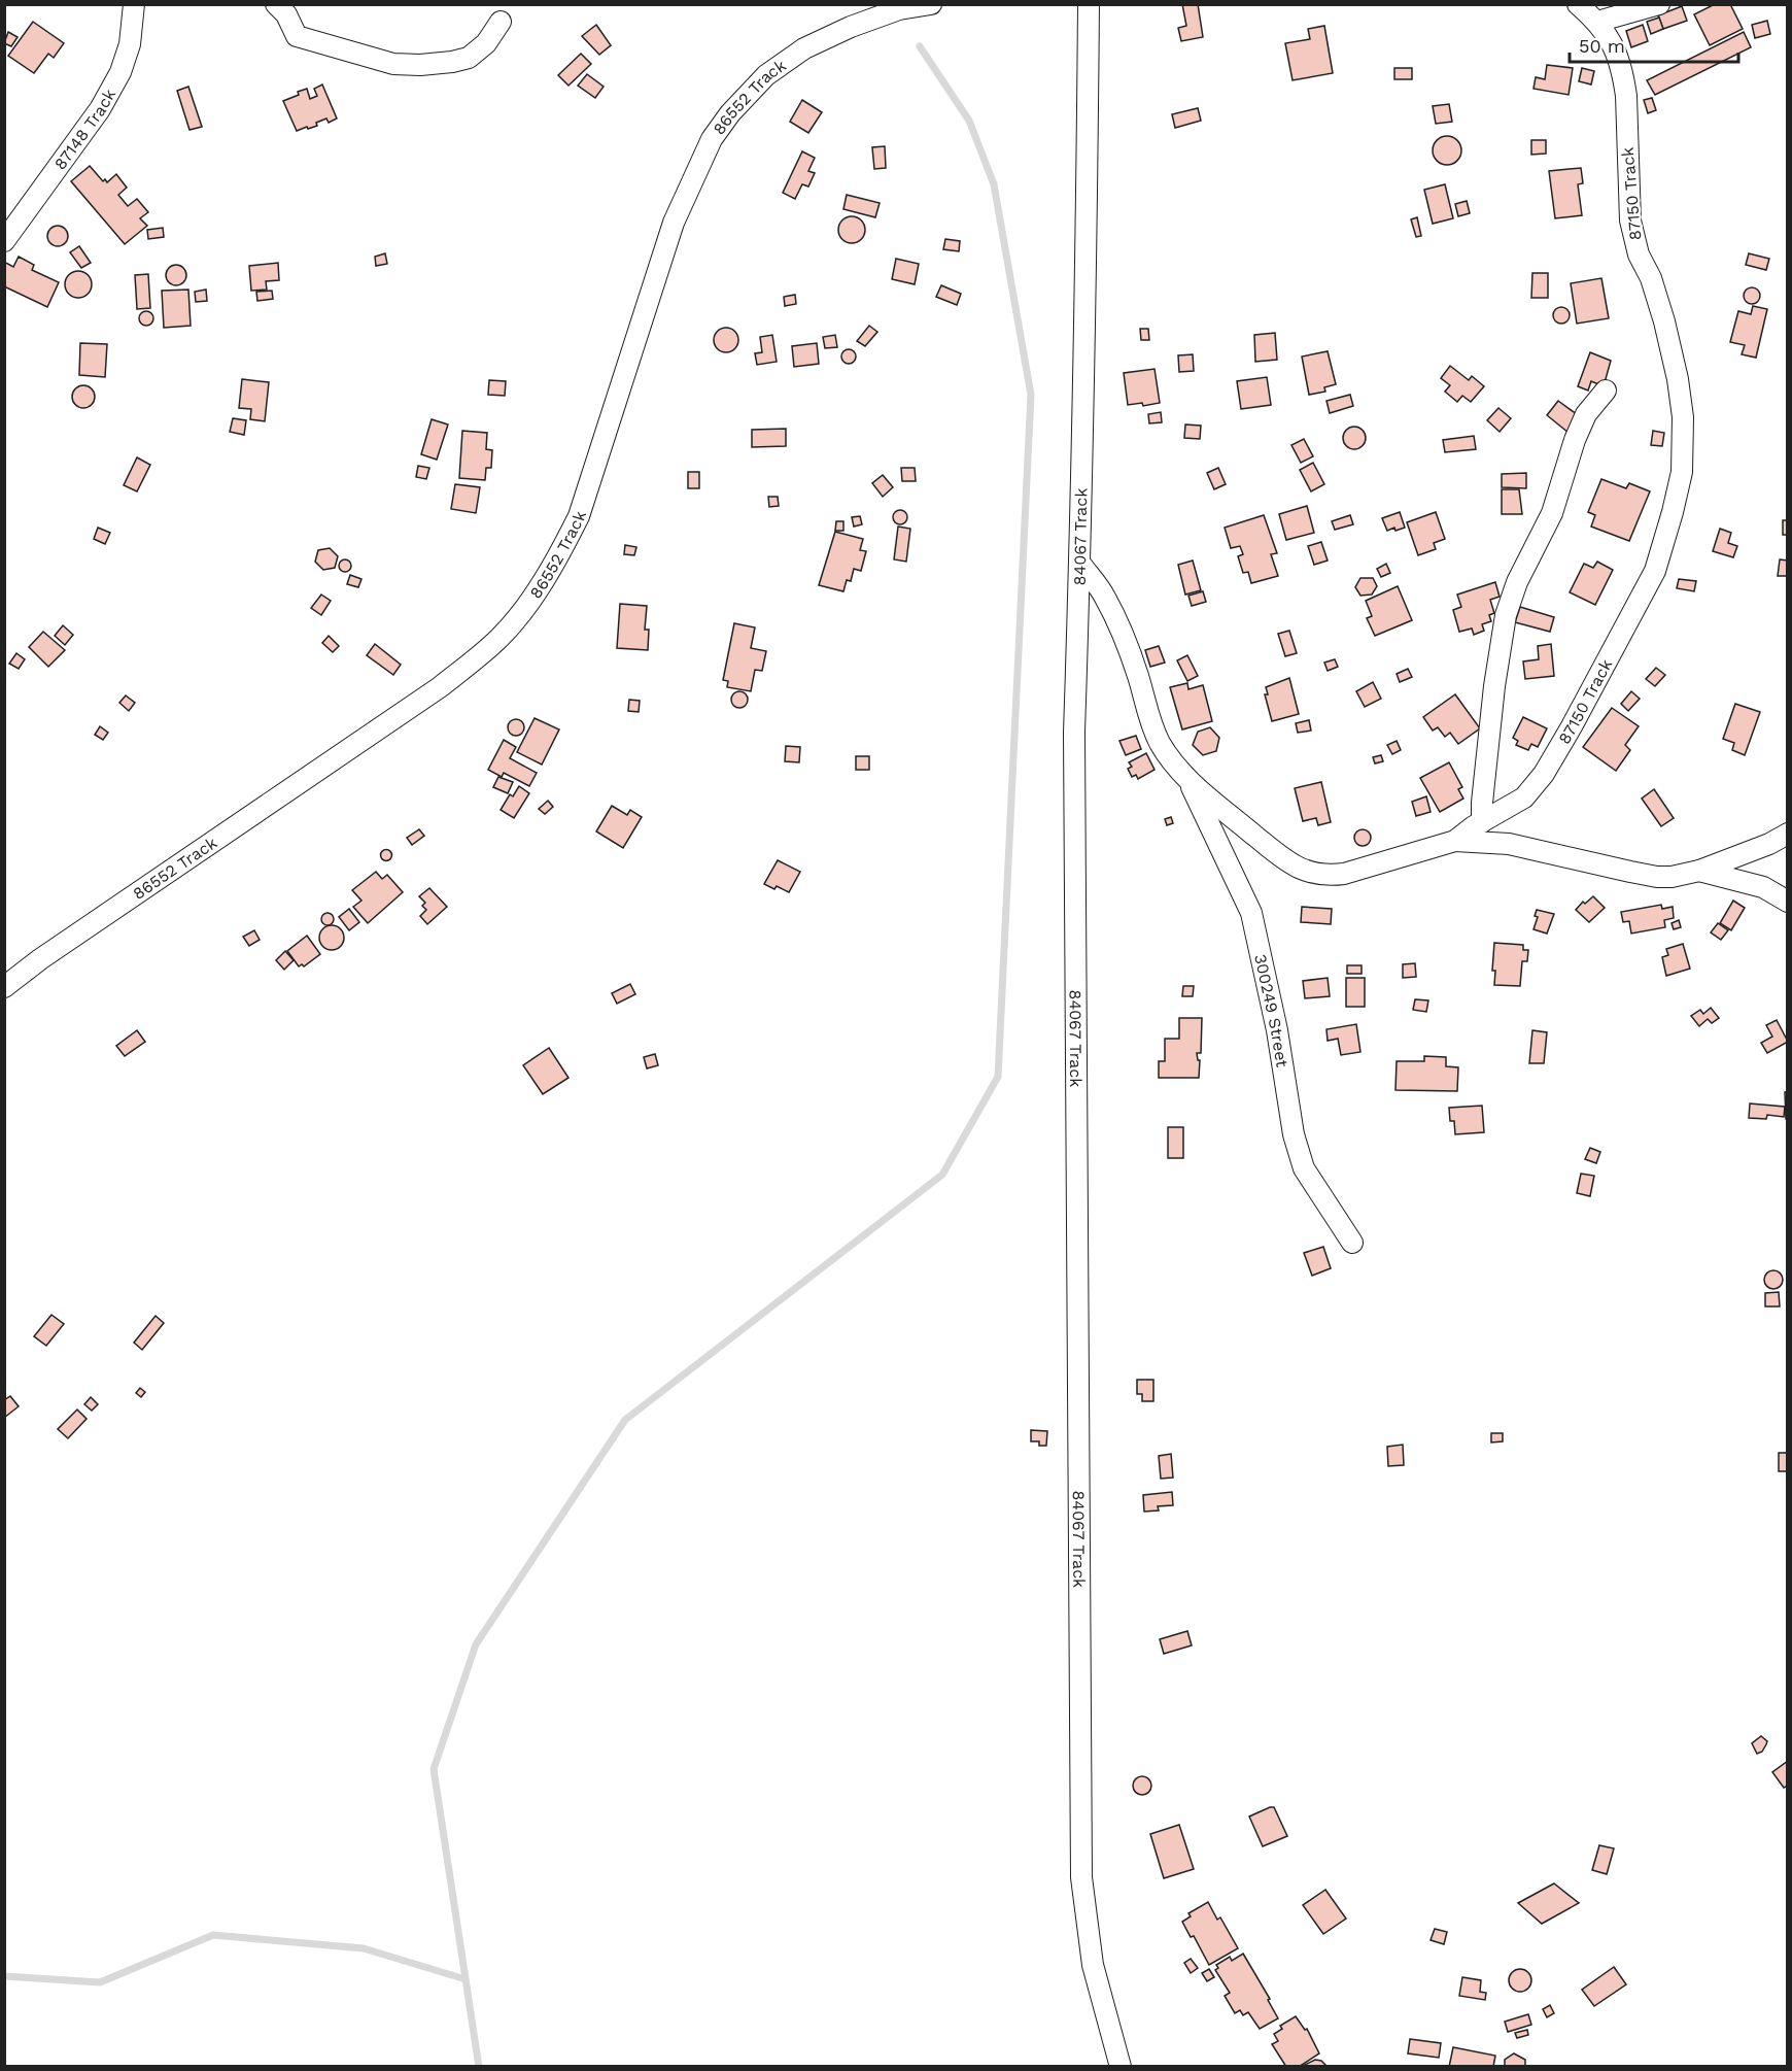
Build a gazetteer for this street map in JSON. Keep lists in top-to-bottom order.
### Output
{
  "streets": {
    "street": [
      "86552 Track",
      "87148 Track",
      "87150 Track",
      "84067 Track",
      "300249 Street"
    ]
  },
  "crossings": [
    ["87150 Track", "84067 Track"],
    ["87150 Track", "300249 Street"]
  ],
  "scale_bar": "50 m"
}
